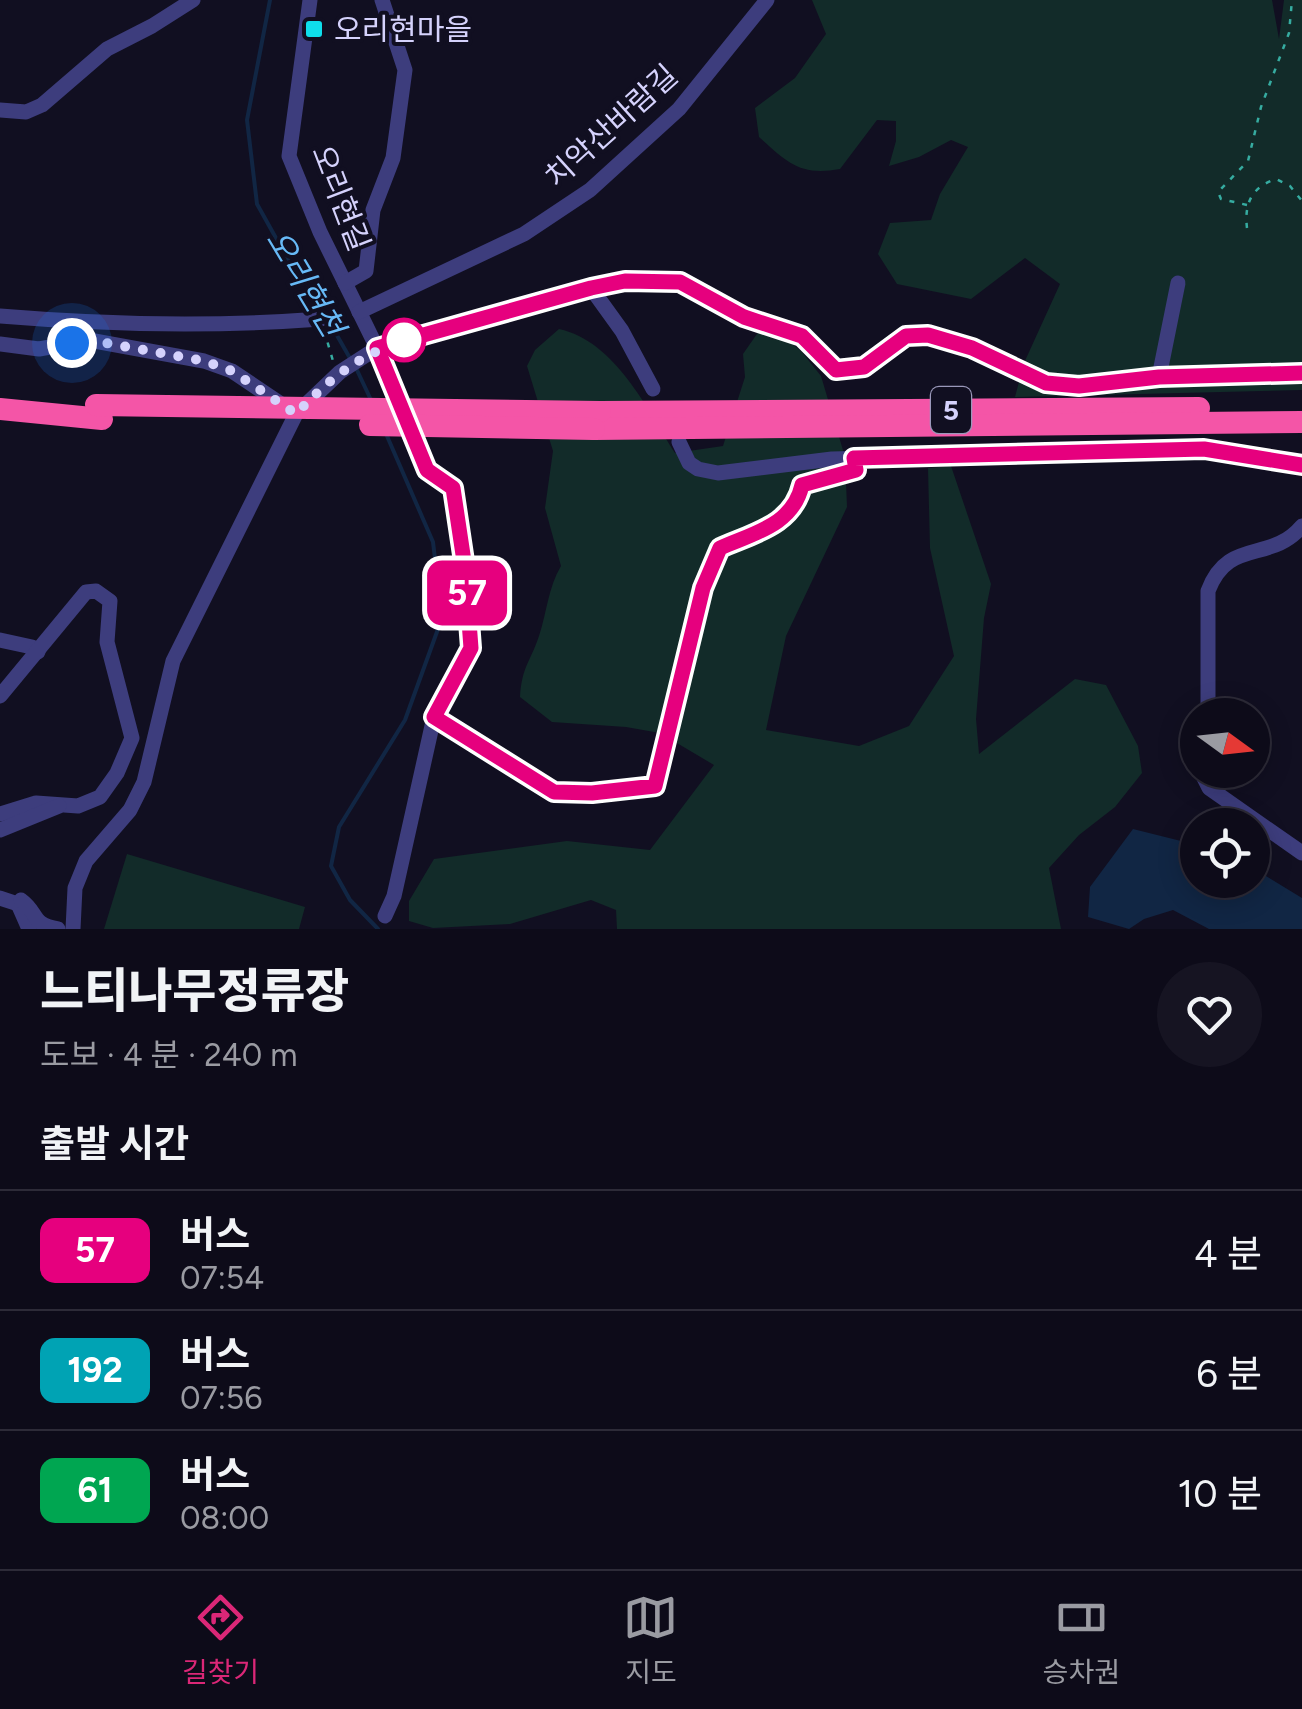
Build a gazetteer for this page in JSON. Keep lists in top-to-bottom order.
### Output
{
  "streets": {
    "highway": ["5"],
    "street": ["치악산바람길", "오리현길"]
  },
  "crossings": [
    ["치악산바람길", "오리현길"]
  ],
  "water": ["오리현천"],
  "places": {
    "transit": ["오리현마을"]
  },
  "lines": ["bus line 57"],
  "north": "right",
  "page": {
    "on_map": "57",
    "heading": [
      ["느티나무정류장", "도보 · 4 분 · 240 m"],
      "출발 시간"
    ],
    "list": [
      {
        "mark": "57",
        "name": "버스",
        "note": "07:54",
        "value": "4 분"
      },
      {
        "mark": "192",
        "name": "버스",
        "note": "07:56",
        "value": "6 분"
      },
      {
        "mark": "61",
        "name": "버스",
        "note": "08:00",
        "value": "10 분"
      }
    ],
    "tabs": ["길찾기", "지도", "승차권"]
  }
}
